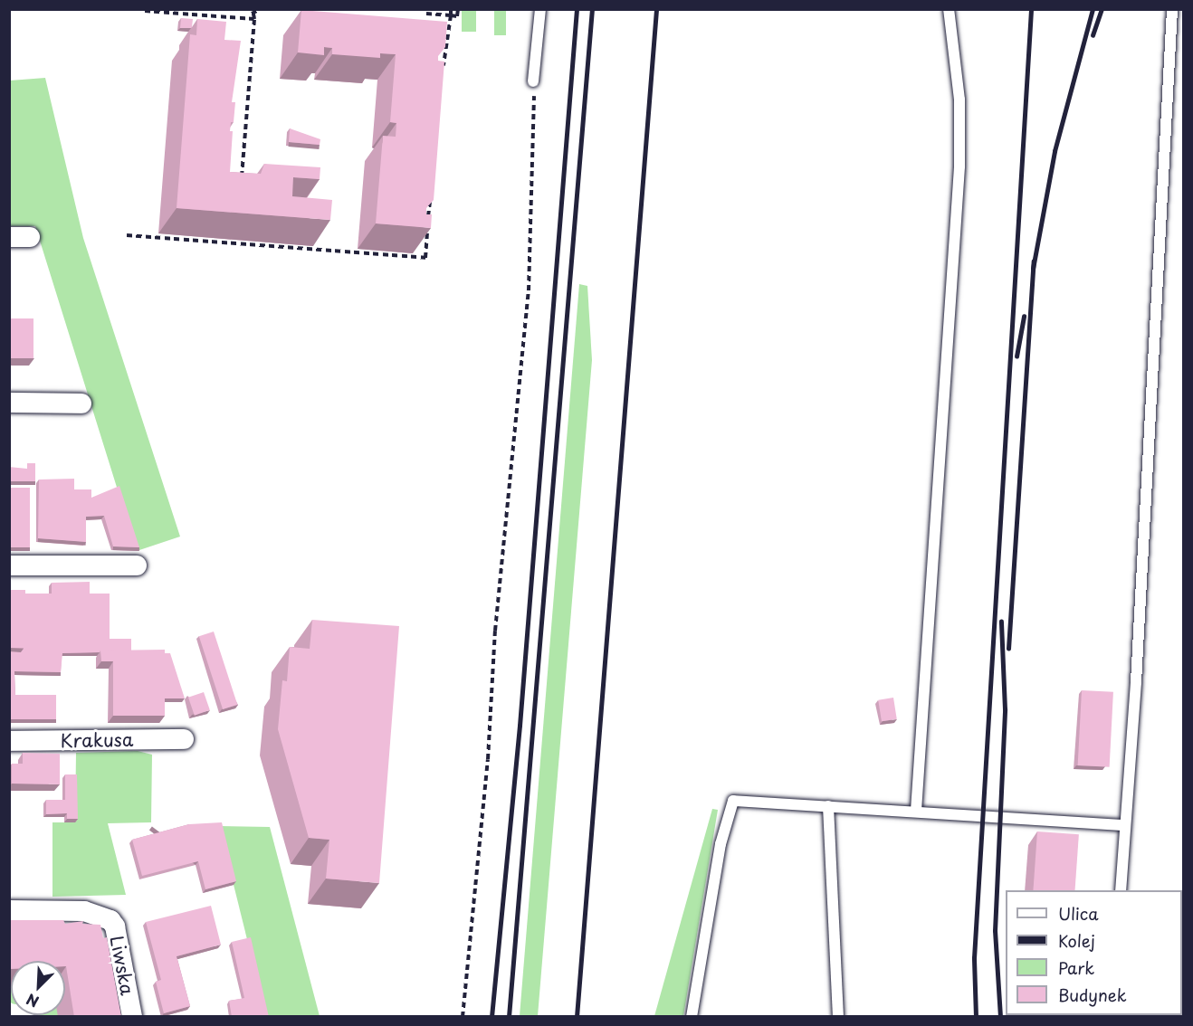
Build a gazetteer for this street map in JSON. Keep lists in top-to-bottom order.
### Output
{
  "streets": {
    "street": ["Krakusa", "Liwska"]
  },
  "legend": [
    "Ulica",
    "Kolej",
    "Park",
    "Budynek"
  ],
  "north": "bottom left"
}
